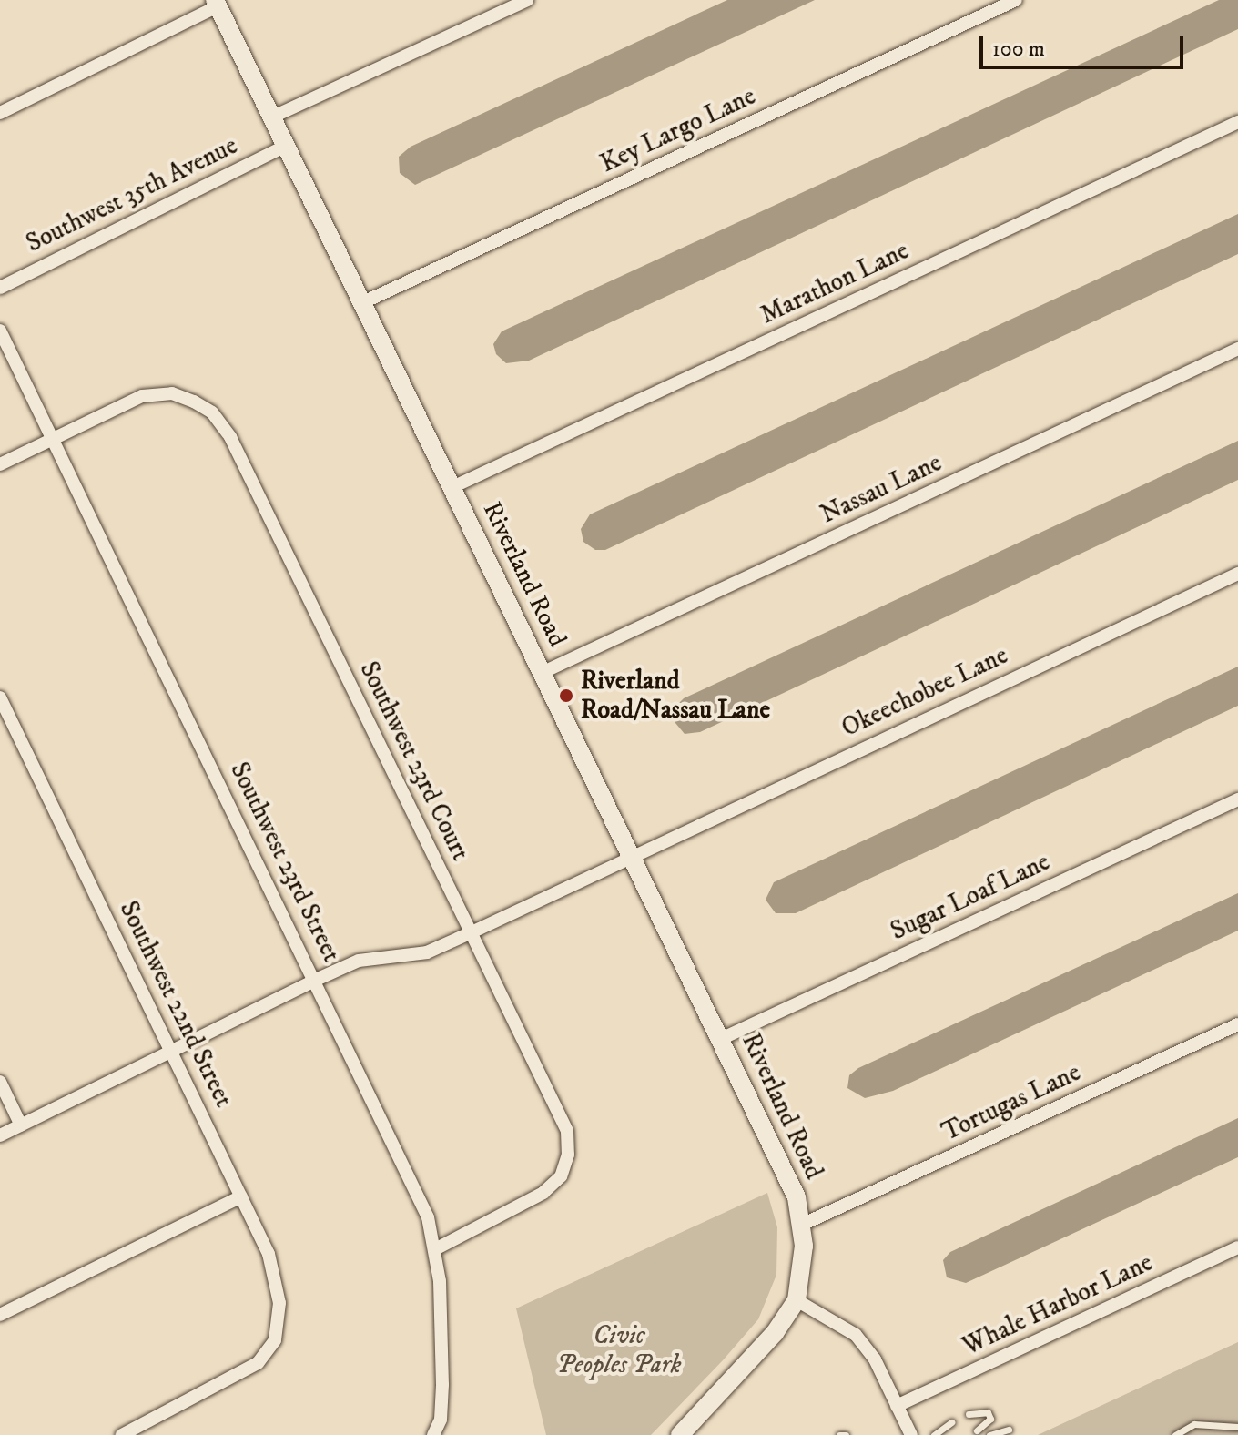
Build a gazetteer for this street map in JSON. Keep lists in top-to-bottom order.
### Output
{
  "streets": {
    "street": [
      "Key Largo Lane",
      "Southwest 35th Avenue",
      "Marathon Lane",
      "Nassau Lane",
      "Riverland Road",
      "Okeechobee Lane",
      "Southwest 23rd Court",
      "Southwest 23rd Street",
      "Sugar Loaf Lane",
      "Southwest 22nd Street",
      "Tortugas Lane",
      "Whale Harbor Lane"
    ]
  },
  "crossings": [
    ["Key Largo Lane", "Riverland Road"],
    ["Southwest 35th Avenue", "Riverland Road"],
    ["Marathon Lane", "Riverland Road"],
    ["Nassau Lane", "Riverland Road"],
    ["Riverland Road", "Okeechobee Lane"],
    ["Riverland Road", "Sugar Loaf Lane"],
    ["Riverland Road", "Tortugas Lane"],
    ["Okeechobee Lane", "Southwest 23rd Court"],
    ["Okeechobee Lane", "Southwest 23rd Street"],
    ["Okeechobee Lane", "Southwest 22nd Street"],
    ["Southwest 23rd Court", "Southwest 23rd Street"]
  ],
  "parks": ["Civic Peoples Park"],
  "places": ["Riverland Road/Nassau Lane"],
  "scale_bar": "100 m"
}
